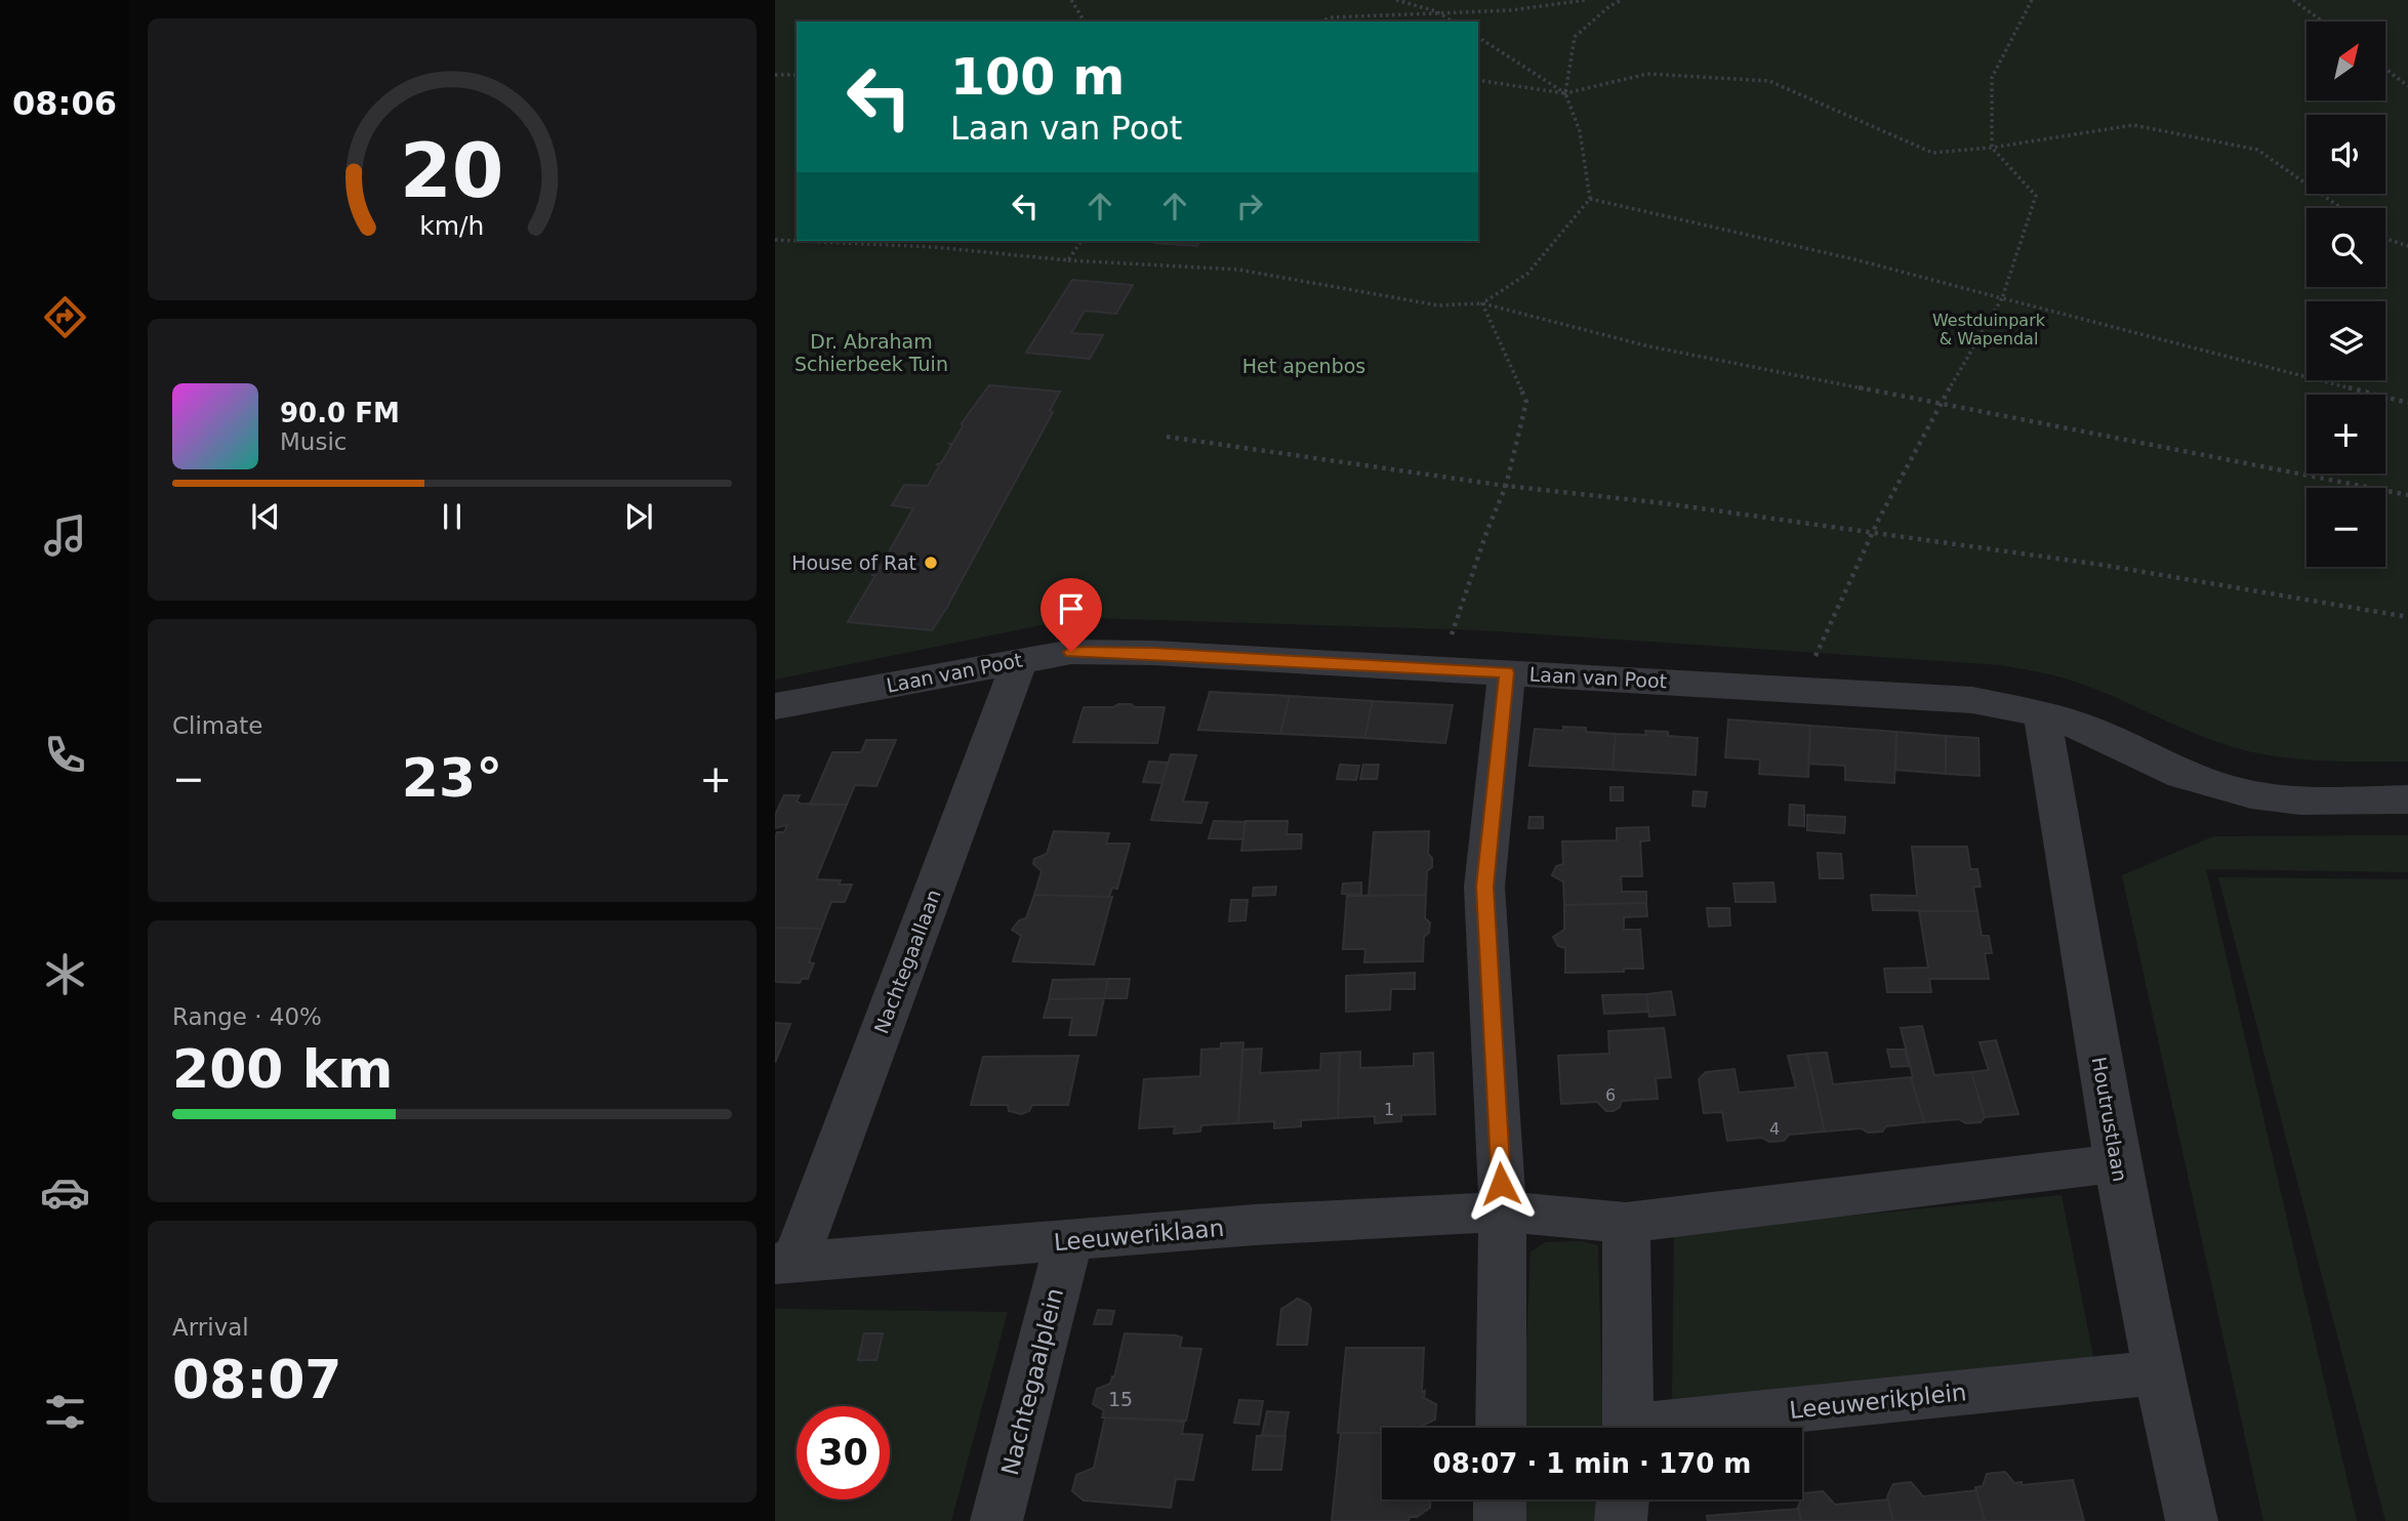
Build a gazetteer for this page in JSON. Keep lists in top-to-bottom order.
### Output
{
  "streets": {
    "street": [
      "Laan van Poot",
      "Nachtegaallaan",
      "Houtrustlaan",
      "Leeuweriklaan",
      "Nachtegaalplein",
      "Leeuwerikplein"
    ]
  },
  "crossings": [
    ["Laan van Poot", "Nachtegaallaan"],
    ["Laan van Poot", "Houtrustlaan"],
    ["Nachtegaallaan", "Leeuweriklaan"],
    ["Houtrustlaan", "Leeuwerikplein"],
    ["Leeuweriklaan", "Nachtegaalplein"]
  ],
  "parks": ["Westduinpark & Wapendal", "Dr. Abraham Schierbeek Tuin", "Het apenbos"],
  "places": ["House of Rat"],
  "house_numbers": [
    "6",
    "1",
    "4",
    "15"
  ],
  "north": "top right",
  "page": {
    "tabs": "08:06",
    "map_buttons": ["+", "−"],
    "turn": ["100 m", "Laan van Poot"],
    "song": ["90.0 FM", "Music"],
    "tile": [
      "Climate",
      ["Range · 40%", "200 km"],
      ["Arrival", "08:07"]
    ],
    "heat": ["−", "23°", "+"],
    "limit": "30",
    "trip": "08:07 · 1 min · 170 m",
    "gauge": ["20", "km/h"]
  }
}
